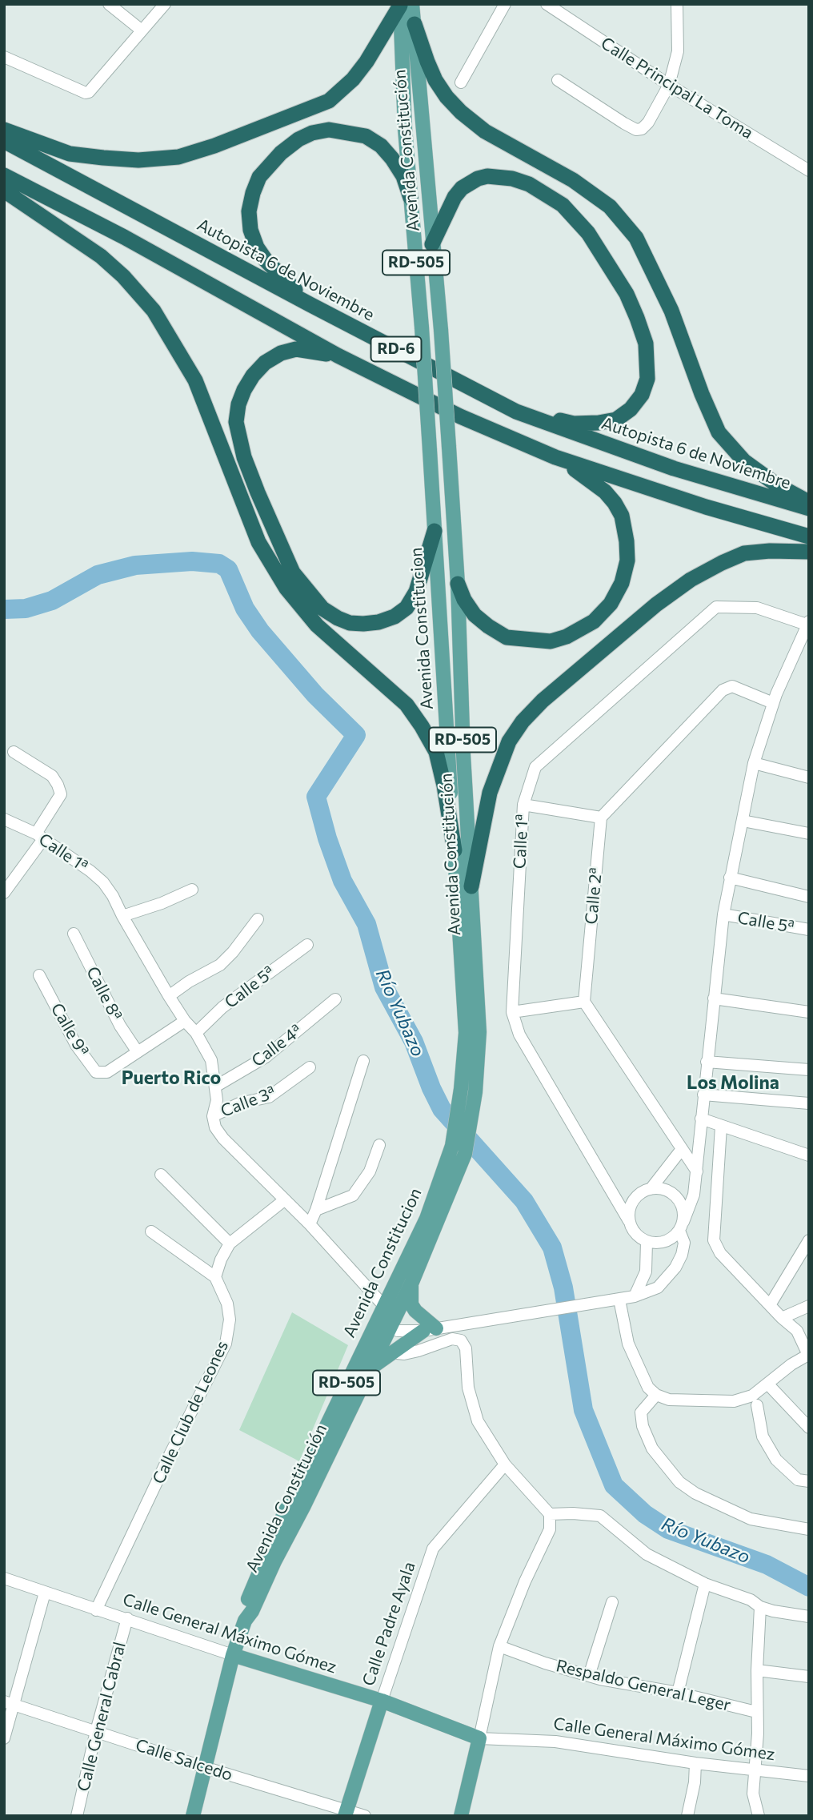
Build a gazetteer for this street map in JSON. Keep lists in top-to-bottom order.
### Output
{
  "streets": {
    "highway": ["Autopista 6 de Noviembre", "RD-6"],
    "main road": [
      "Avenida Constitución",
      "RD-505",
      "Avenida Constitucion",
      "Calle Padre Ayala",
      "Calle General Máximo Gómez"
    ],
    "street": [
      "Calle Principal La Toma",
      "Calle 1ª",
      "Calle 2ª",
      "Calle 5ª",
      "Calle 8ª",
      "Calle 9ª",
      "Calle 4ª",
      "Calle 3ª",
      "Calle Club de Leones",
      "Respaldo General Leger",
      "Calle General Cabral",
      "Calle Salcedo"
    ]
  },
  "crossings": [
    ["Avenida Constitución", "RD-505"],
    ["Avenida Constitución", "Avenida Constitucion"],
    ["RD-505", "Avenida Constitucion"],
    ["RD-505", "Calle General Máximo Gómez"],
    ["RD-505", "Calle Salcedo"],
    ["Calle 1ª", "Calle 5ª"],
    ["Calle 1ª", "Calle 4ª"],
    ["Calle 1ª", "Calle 3ª"],
    ["Calle 8ª", "Calle 9ª"],
    ["Calle Club de Leones", "Calle General Máximo Gómez"],
    ["Calle Padre Ayala", "Calle General Máximo Gómez"],
    ["Calle Padre Ayala", "Calle Salcedo"],
    ["Calle General Máximo Gómez", "Calle General Cabral"],
    ["Calle General Cabral", "Calle Salcedo"]
  ],
  "districts": ["Puerto Rico", "Los Molina"],
  "water": ["Río Yubazo"]
}
